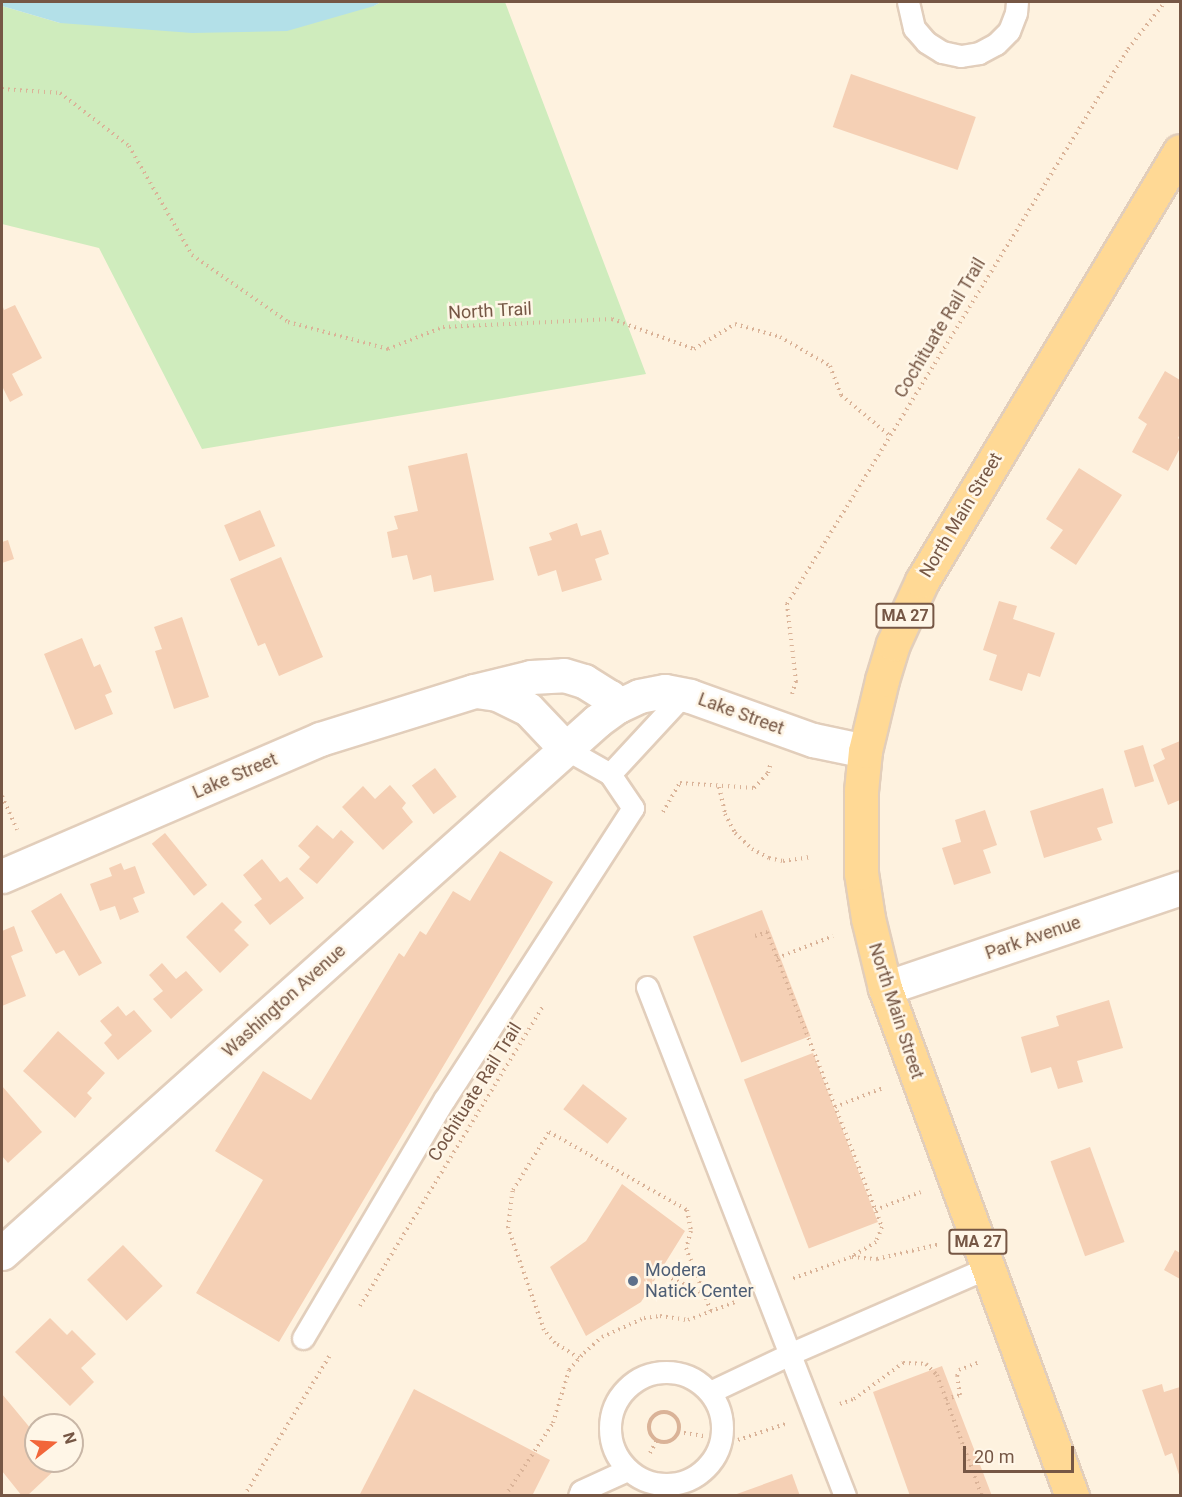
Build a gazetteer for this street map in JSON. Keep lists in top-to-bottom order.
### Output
{
  "streets": {
    "main road": ["North Main Street", "MA 27"],
    "street": ["Lake Street", "Park Avenue", "Washington Avenue"],
    "path": ["North Trail", "Cochituate Rail Trail"]
  },
  "crossings": [
    ["North Trail", "Cochituate Rail Trail"],
    ["North Main Street", "Lake Street"],
    ["North Main Street", "Park Avenue"],
    ["Lake Street", "Washington Avenue"]
  ],
  "places": ["Modera Natick Center"],
  "scale_bar": "20 m",
  "north": "right"
}
